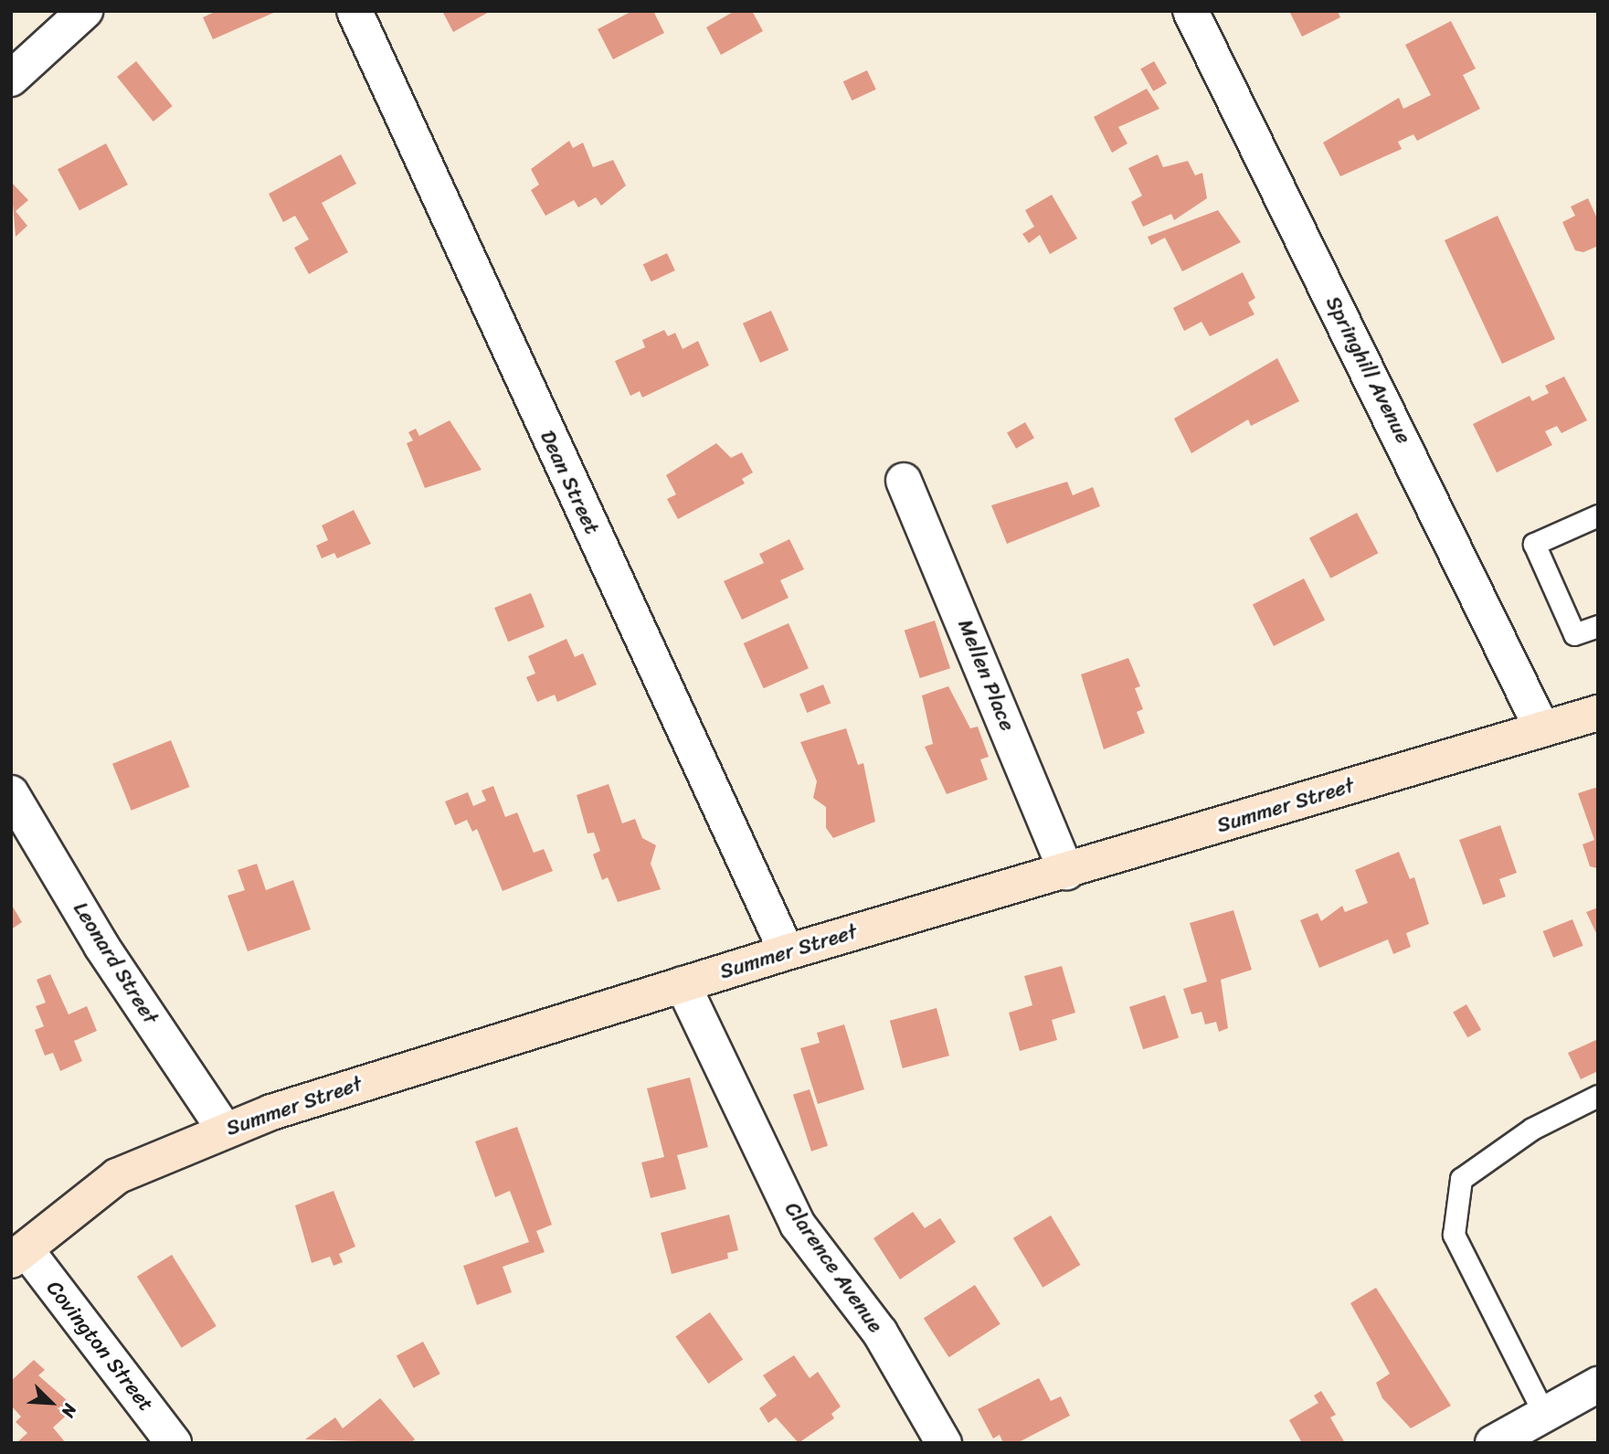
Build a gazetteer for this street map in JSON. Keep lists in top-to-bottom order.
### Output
{
  "streets": {
    "main road": ["Summer Street"],
    "street": [
      "Springhill Avenue",
      "Dean Street",
      "Mellen Place",
      "Leonard Street",
      "Clarence Avenue",
      "Covington Street"
    ]
  },
  "crossings": [
    ["Springhill Avenue", "Summer Street"],
    ["Dean Street", "Summer Street"],
    ["Mellen Place", "Summer Street"],
    ["Summer Street", "Leonard Street"],
    ["Summer Street", "Clarence Avenue"],
    ["Summer Street", "Covington Street"]
  ],
  "north": "bottom right"
}
